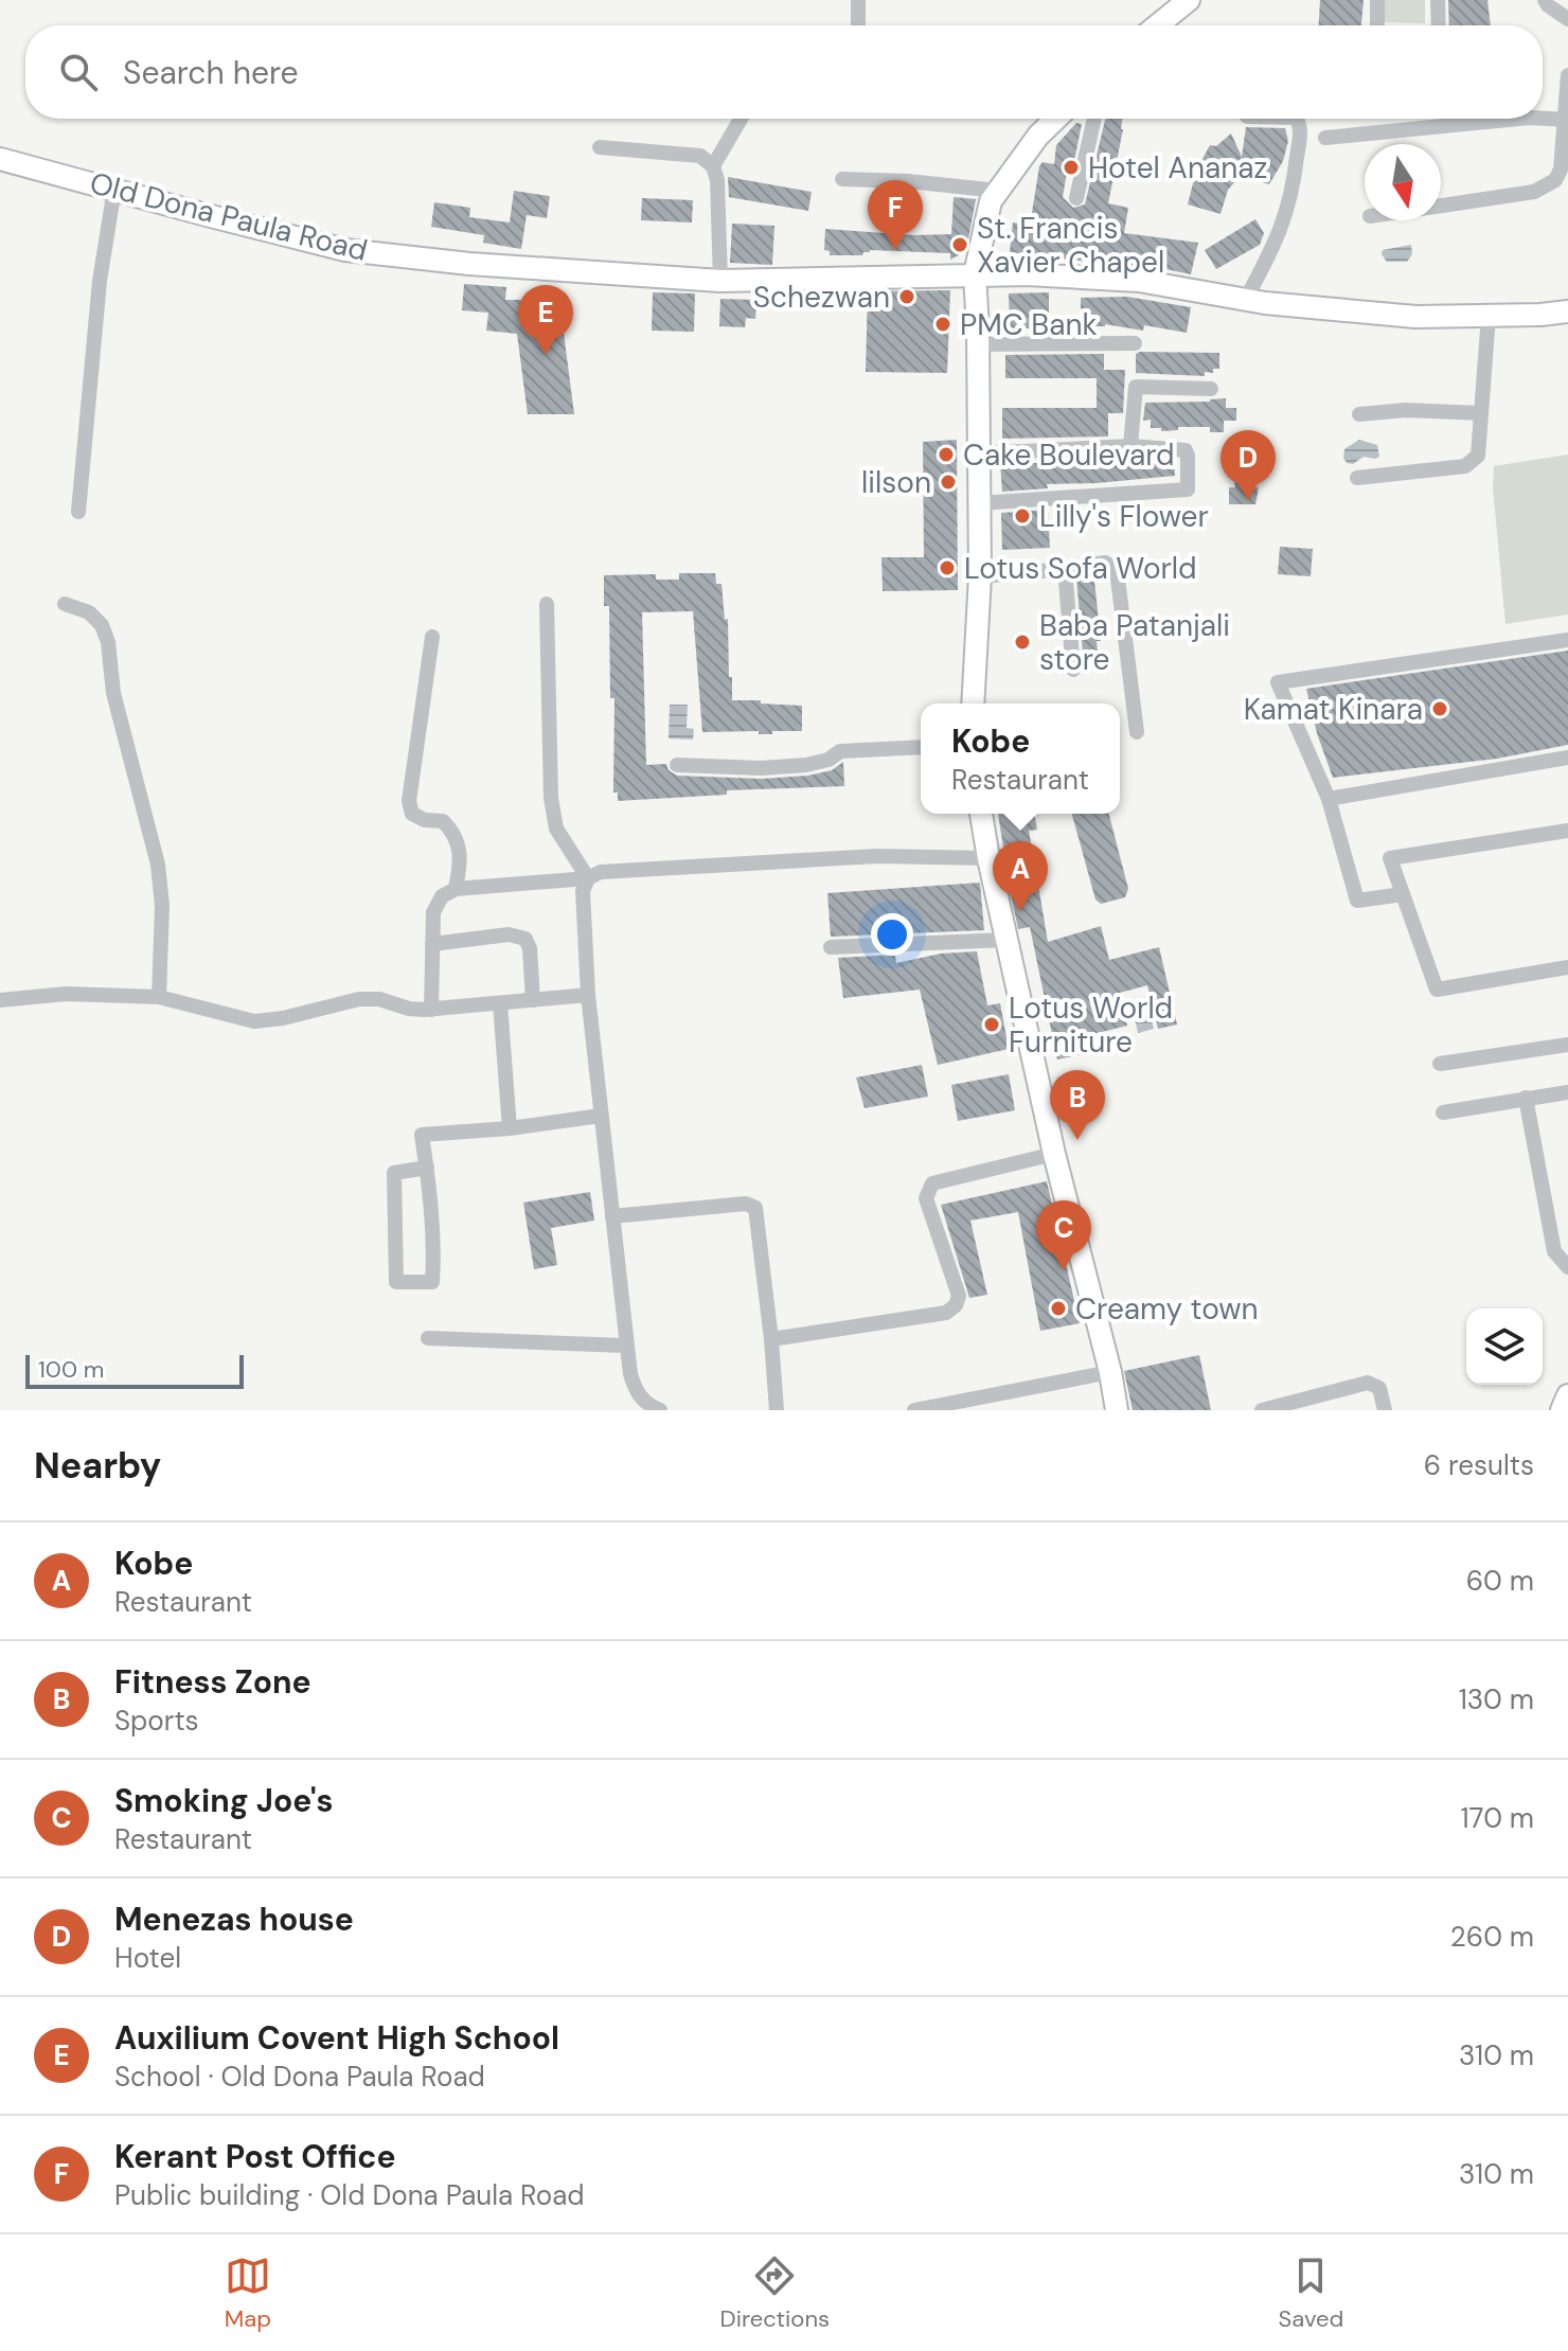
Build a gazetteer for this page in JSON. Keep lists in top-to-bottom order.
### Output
{
  "streets": {
    "main road": ["Old Dona Paula Road"]
  },
  "places": [
    "Hotel Ananaz",
    "St. Francis Xavier Chapel",
    "Schezwan",
    "PMC Bank",
    "Cake Boulevard",
    "lilson",
    "Lilly's Flower",
    "Lotus Sofa World",
    "Baba Patanjali store",
    "Kamat Kinara",
    "Lotus World Furniture",
    "Creamy town"
  ],
  "scale_bar": "100 m",
  "north": "bottom",
  "page": {
    "search": "Search here",
    "pins": [
      "F",
      "E",
      "D",
      "A",
      "B",
      "C"
    ],
    "popup": ["Kobe", "Restaurant"],
    "scale": "100 m",
    "heading": ["Nearby", "6 results"],
    "list": [
      {
        "mark": "A",
        "name": "Kobe",
        "note": "Restaurant",
        "value": "60 m"
      },
      {
        "mark": "B",
        "name": "Fitness Zone",
        "note": "Sports",
        "value": "130 m"
      },
      {
        "mark": "C",
        "name": "Smoking Joe's",
        "note": "Restaurant",
        "value": "170 m"
      },
      {
        "mark": "D",
        "name": "Menezas house",
        "note": "Hotel",
        "value": "260 m"
      },
      {
        "mark": "E",
        "name": "Auxilium Covent High School",
        "note": "School · Old Dona Paula Road",
        "value": "310 m"
      },
      {
        "mark": "F",
        "name": "Kerant Post Office",
        "note": "Public building · Old Dona Paula Road",
        "value": "310 m"
      }
    ],
    "nav": ["Map", "Directions", "Saved"]
  }
}
